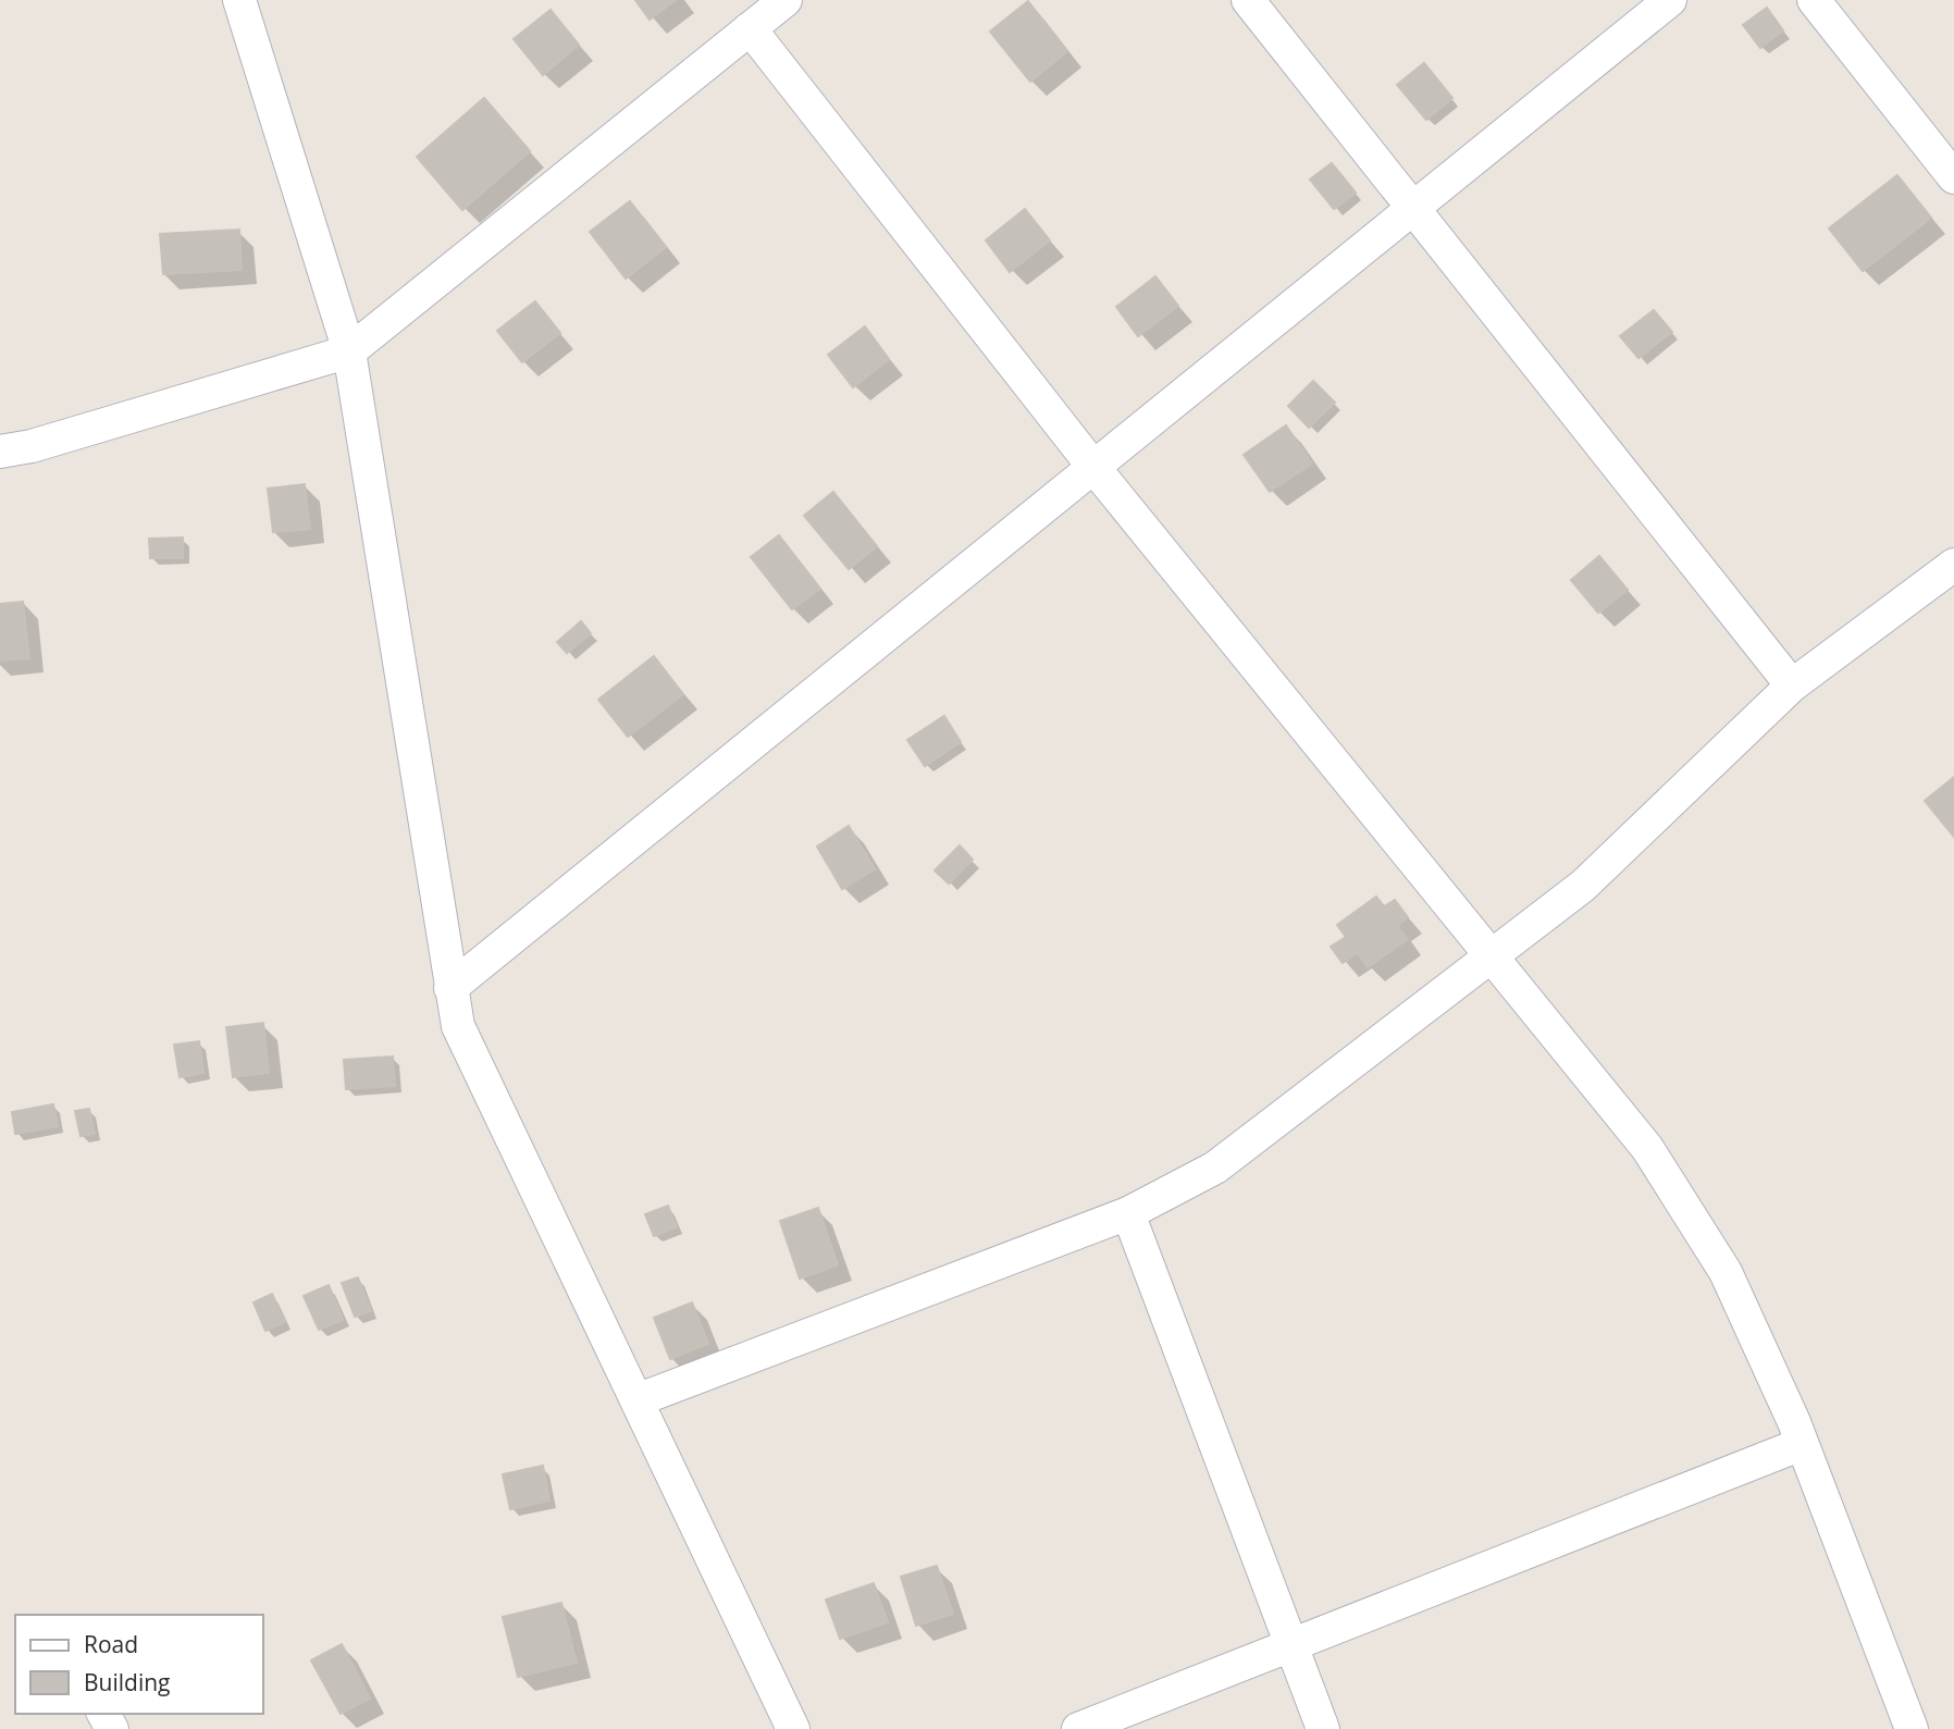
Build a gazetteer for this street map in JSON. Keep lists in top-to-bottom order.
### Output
{
  "legend": ["Road", "Building"]
}
